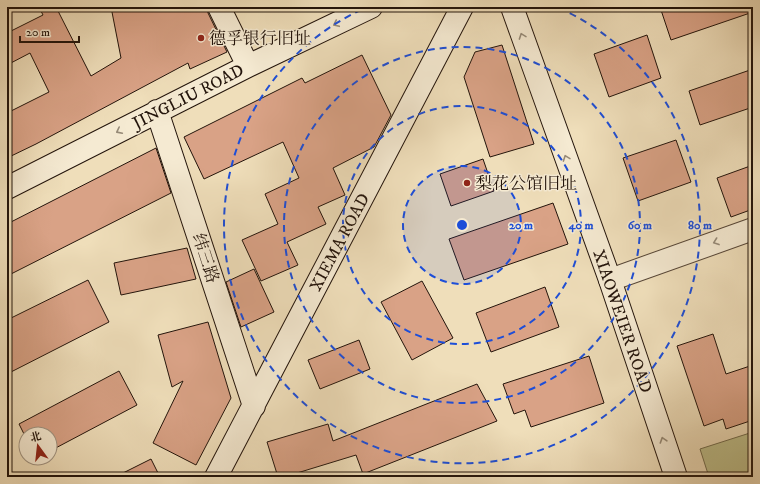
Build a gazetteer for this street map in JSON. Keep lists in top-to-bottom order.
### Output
{
  "streets": {
    "street": [
      "JINGLIU ROAD",
      "XIEMA ROAD",
      "纬三路",
      "XIAOWEIER ROAD"
    ]
  },
  "crossings": [
    ["JINGLIU ROAD", "纬三路"],
    ["XIEMA ROAD", "纬三路"]
  ],
  "one_way": ["JINGLIU ROAD", "XIAOWEIER ROAD"],
  "places": ["德孚银行旧址", "梨花公馆旧址"],
  "scale_bar": "20 m",
  "north": "top",
  "rings": [
    "20 m",
    "40 m",
    "60 m",
    "80 m"
  ]
}
